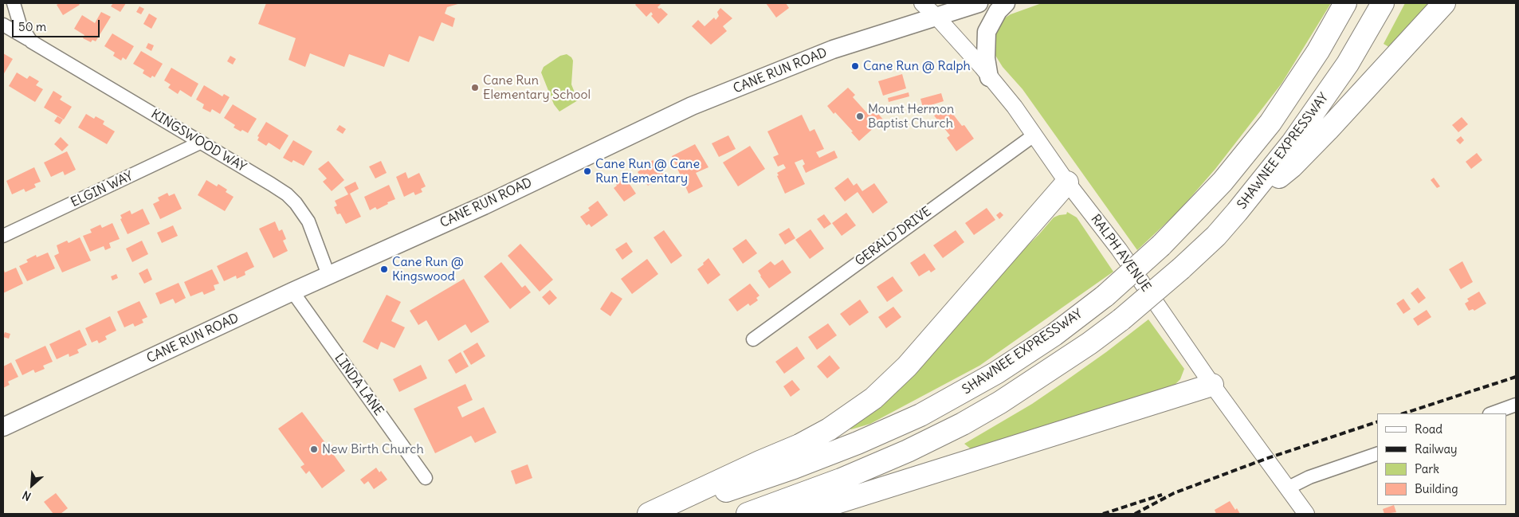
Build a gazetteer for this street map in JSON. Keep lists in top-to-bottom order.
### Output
{
  "streets": {
    "highway": ["SHAWNEE EXPRESSWAY"],
    "main road": ["CANE RUN ROAD"],
    "street": [
      "KINGSWOOD WAY",
      "ELGIN WAY",
      "GERALD DRIVE",
      "RALPH AVENUE",
      "LINDA LANE"
    ]
  },
  "crossings": [
    ["CANE RUN ROAD", "KINGSWOOD WAY"],
    ["CANE RUN ROAD", "RALPH AVENUE"],
    ["CANE RUN ROAD", "LINDA LANE"],
    ["KINGSWOOD WAY", "ELGIN WAY"],
    ["GERALD DRIVE", "RALPH AVENUE"]
  ],
  "places": [
    "Cane Run @ Ralph",
    "Cane Run Elementary School",
    "Mount Hermon Baptist Church",
    "Cane Run @ Cane Run Elementary",
    "Cane Run @ Kingswood",
    "New Birth Church"
  ],
  "legend": [
    "Road",
    "Railway",
    "Park",
    "Building"
  ],
  "scale_bar": "50 m",
  "north": "bottom left"
}
